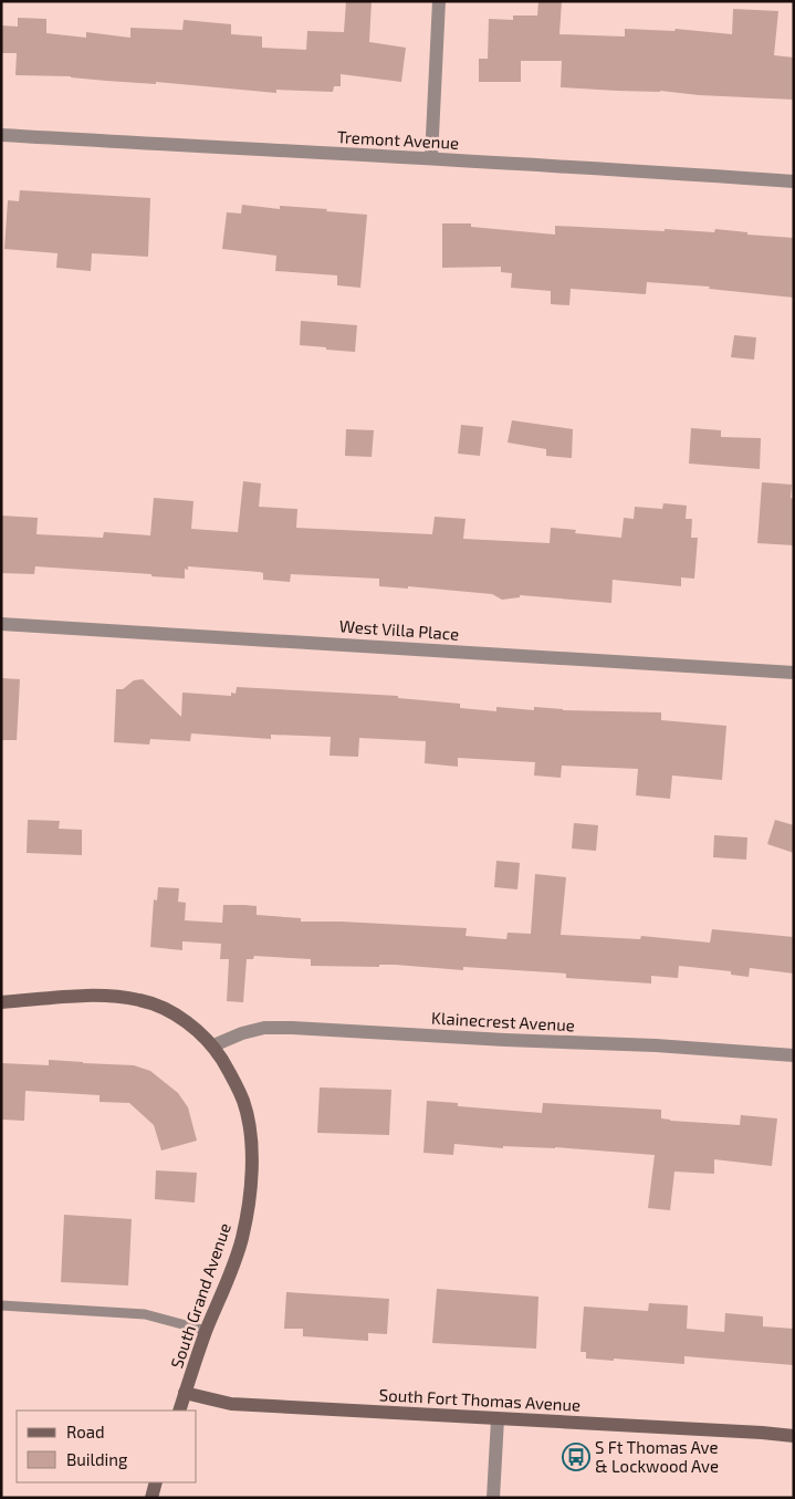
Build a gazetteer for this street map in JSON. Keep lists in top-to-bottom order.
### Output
{
  "streets": {
    "main road": ["South Grand Avenue", "South Fort Thomas Avenue"],
    "street": ["Tremont Avenue", "West Villa Place", "Klainecrest Avenue"]
  },
  "crossings": [
    ["Klainecrest Avenue", "South Grand Avenue"],
    ["South Grand Avenue", "South Fort Thomas Avenue"]
  ],
  "places": {
    "bus stop": ["S Ft Thomas Ave & Lockwood Ave"]
  },
  "legend": ["Road", "Building"]
}
